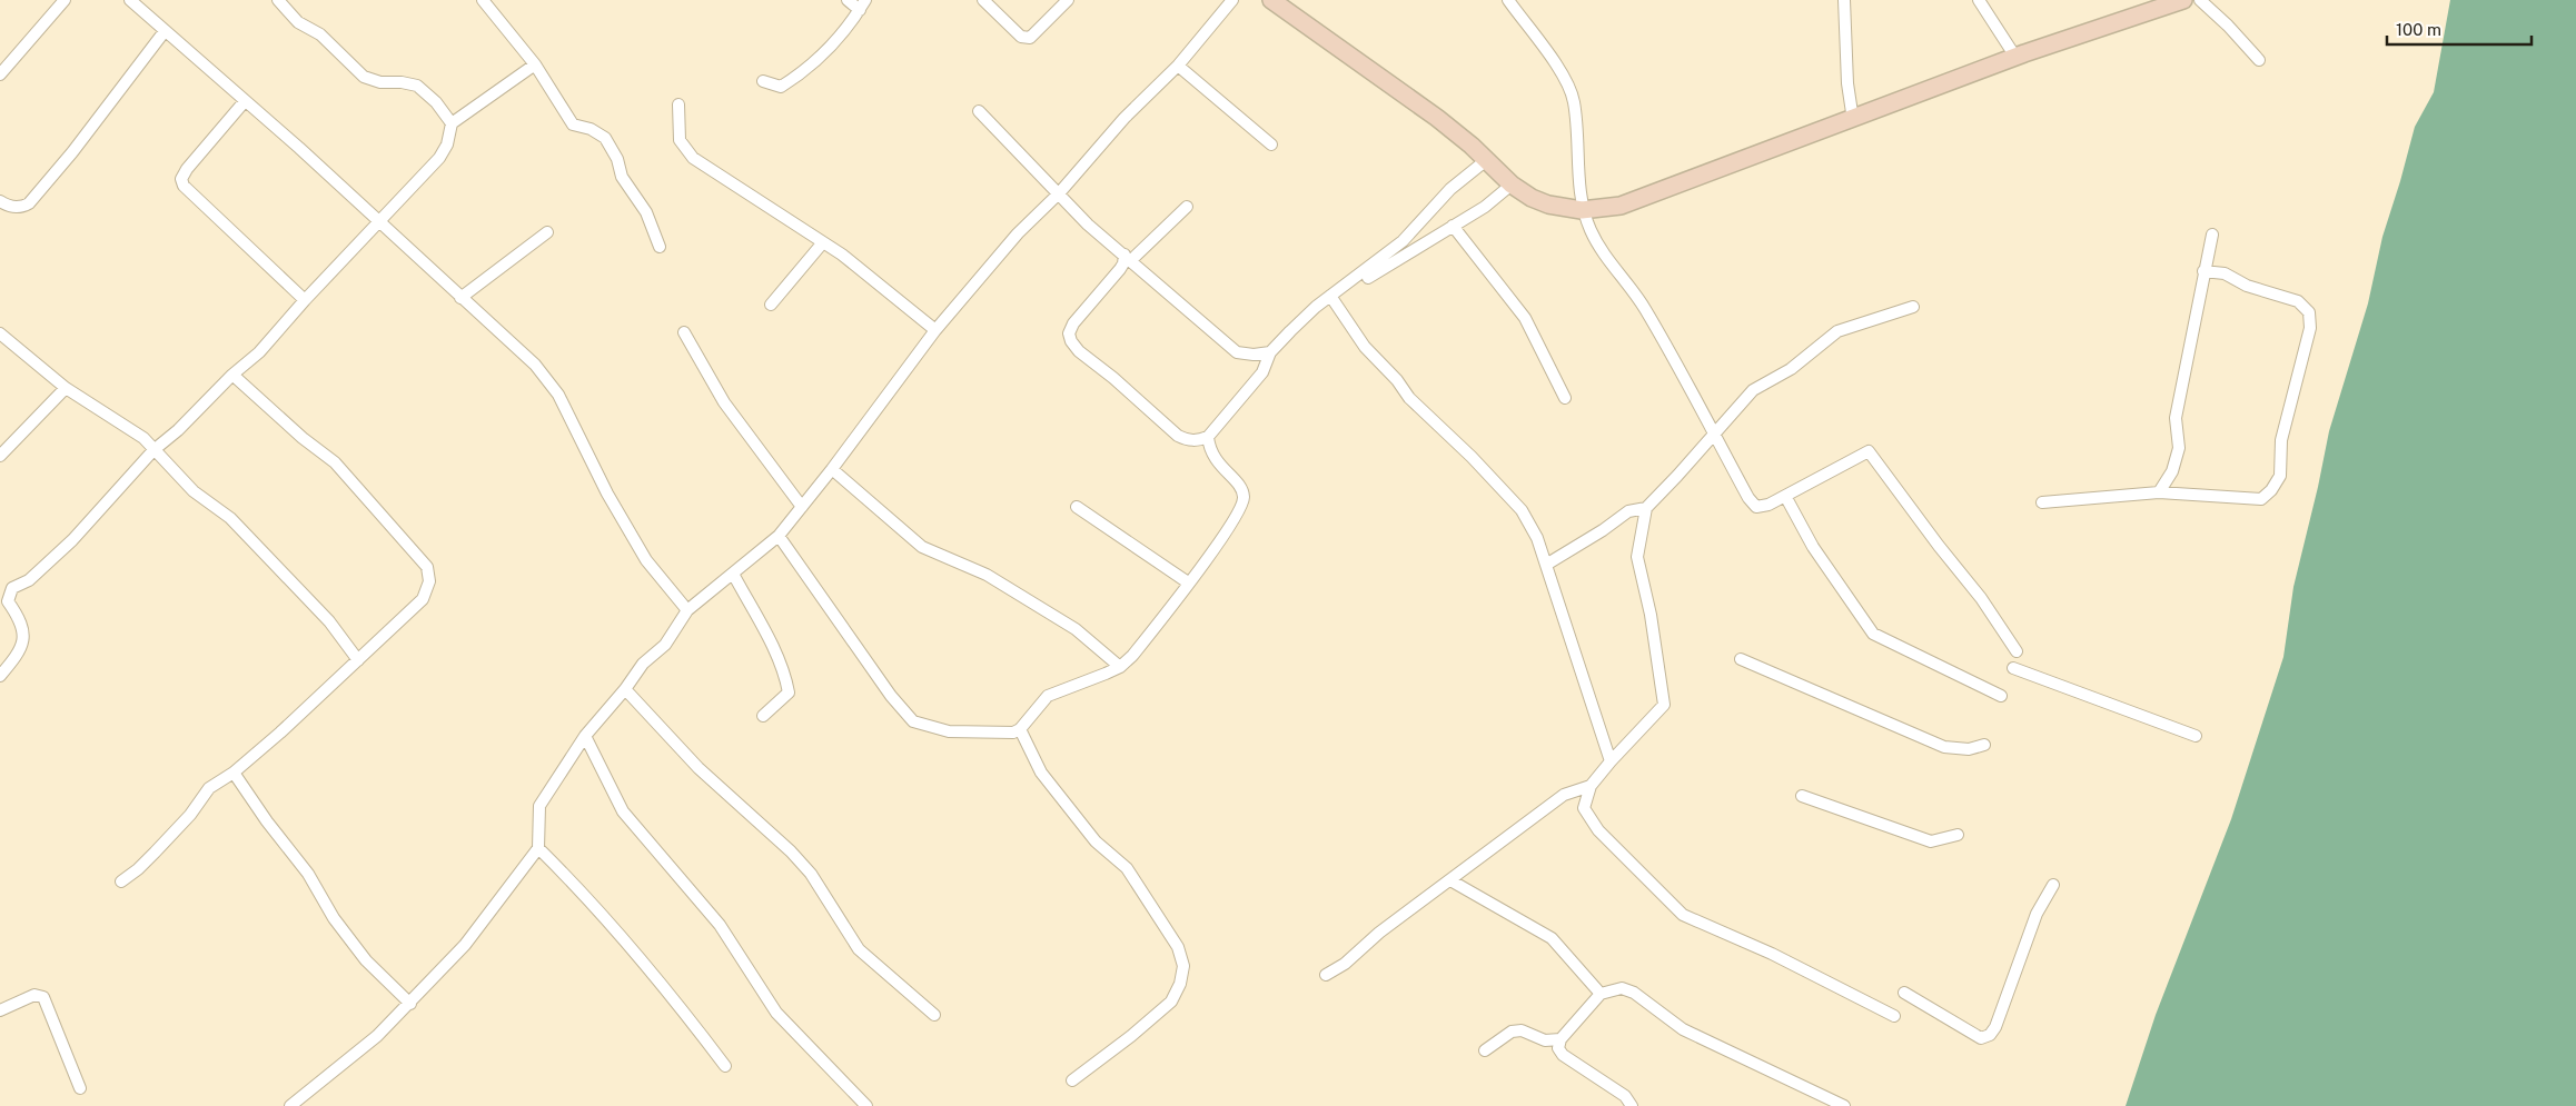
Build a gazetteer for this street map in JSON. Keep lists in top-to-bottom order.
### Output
{
  "scale_bar": "100 m"
}
